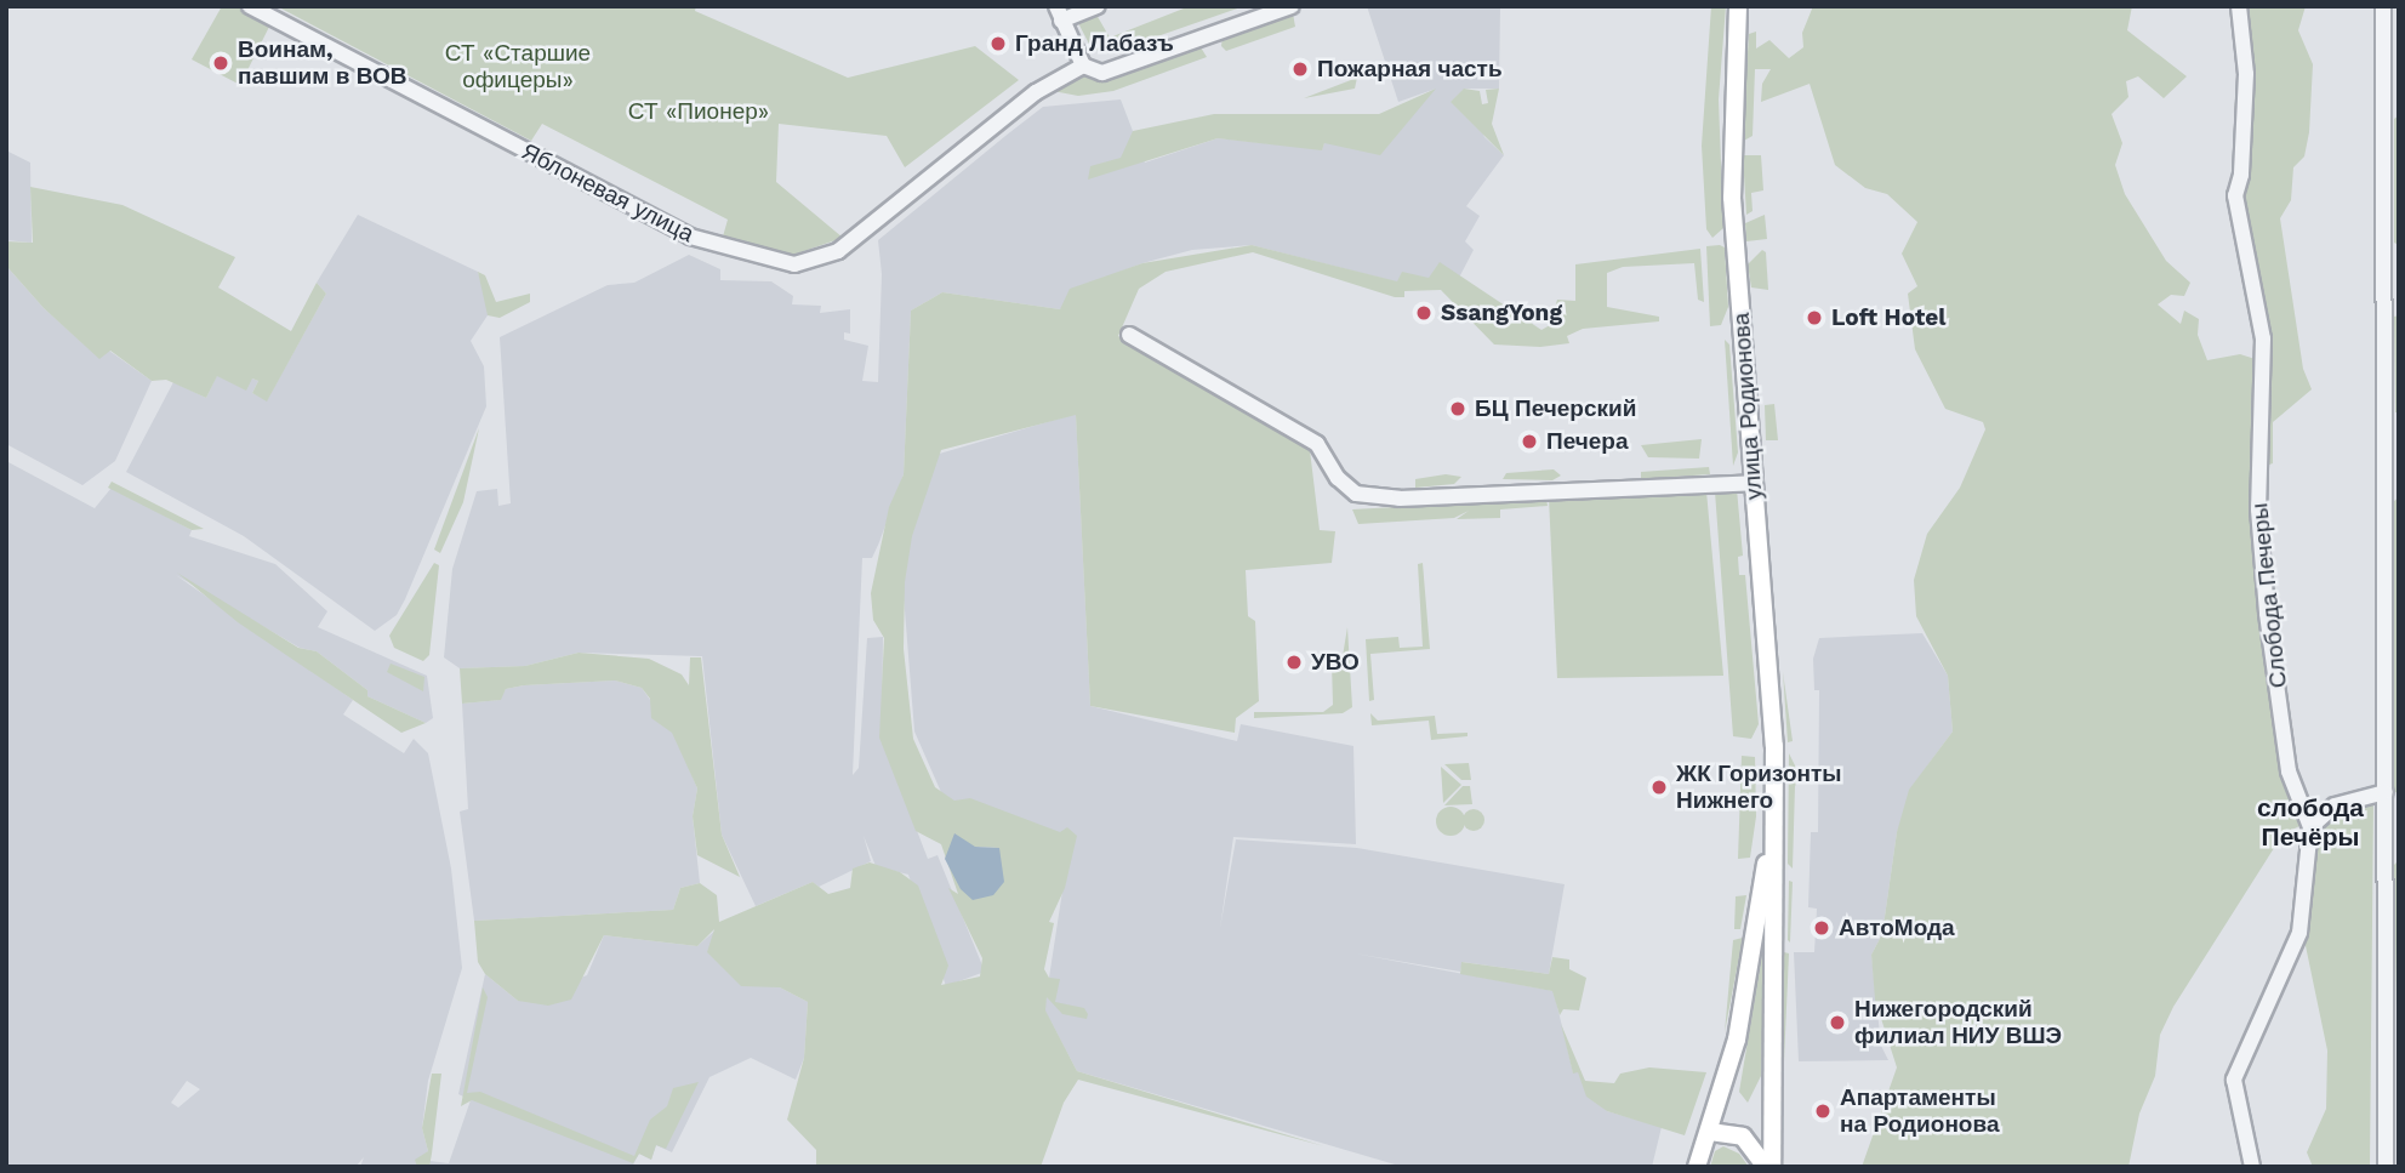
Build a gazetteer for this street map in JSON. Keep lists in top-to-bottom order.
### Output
{
  "streets": {
    "main road": ["улица Родионова"],
    "street": ["Яблоневая улица", "Слобода Печеры"]
  },
  "districts": ["слобода Печёры"],
  "parks": ["СТ «Старшие офицеры»", "СТ «Пионер»"],
  "places": [
    "Гранд Лабазъ",
    "Воинам, павшим в ВОВ",
    "Пожарная часть",
    "SsangYong",
    "Loft Hotel",
    "БЦ Печерский",
    "Печера",
    "УВО",
    "ЖК Горизонты Нижнего",
    "АвтоМода",
    "Нижегородский филиал НИУ ВШЭ",
    "Апартаменты на Родионова"
  ]
}
